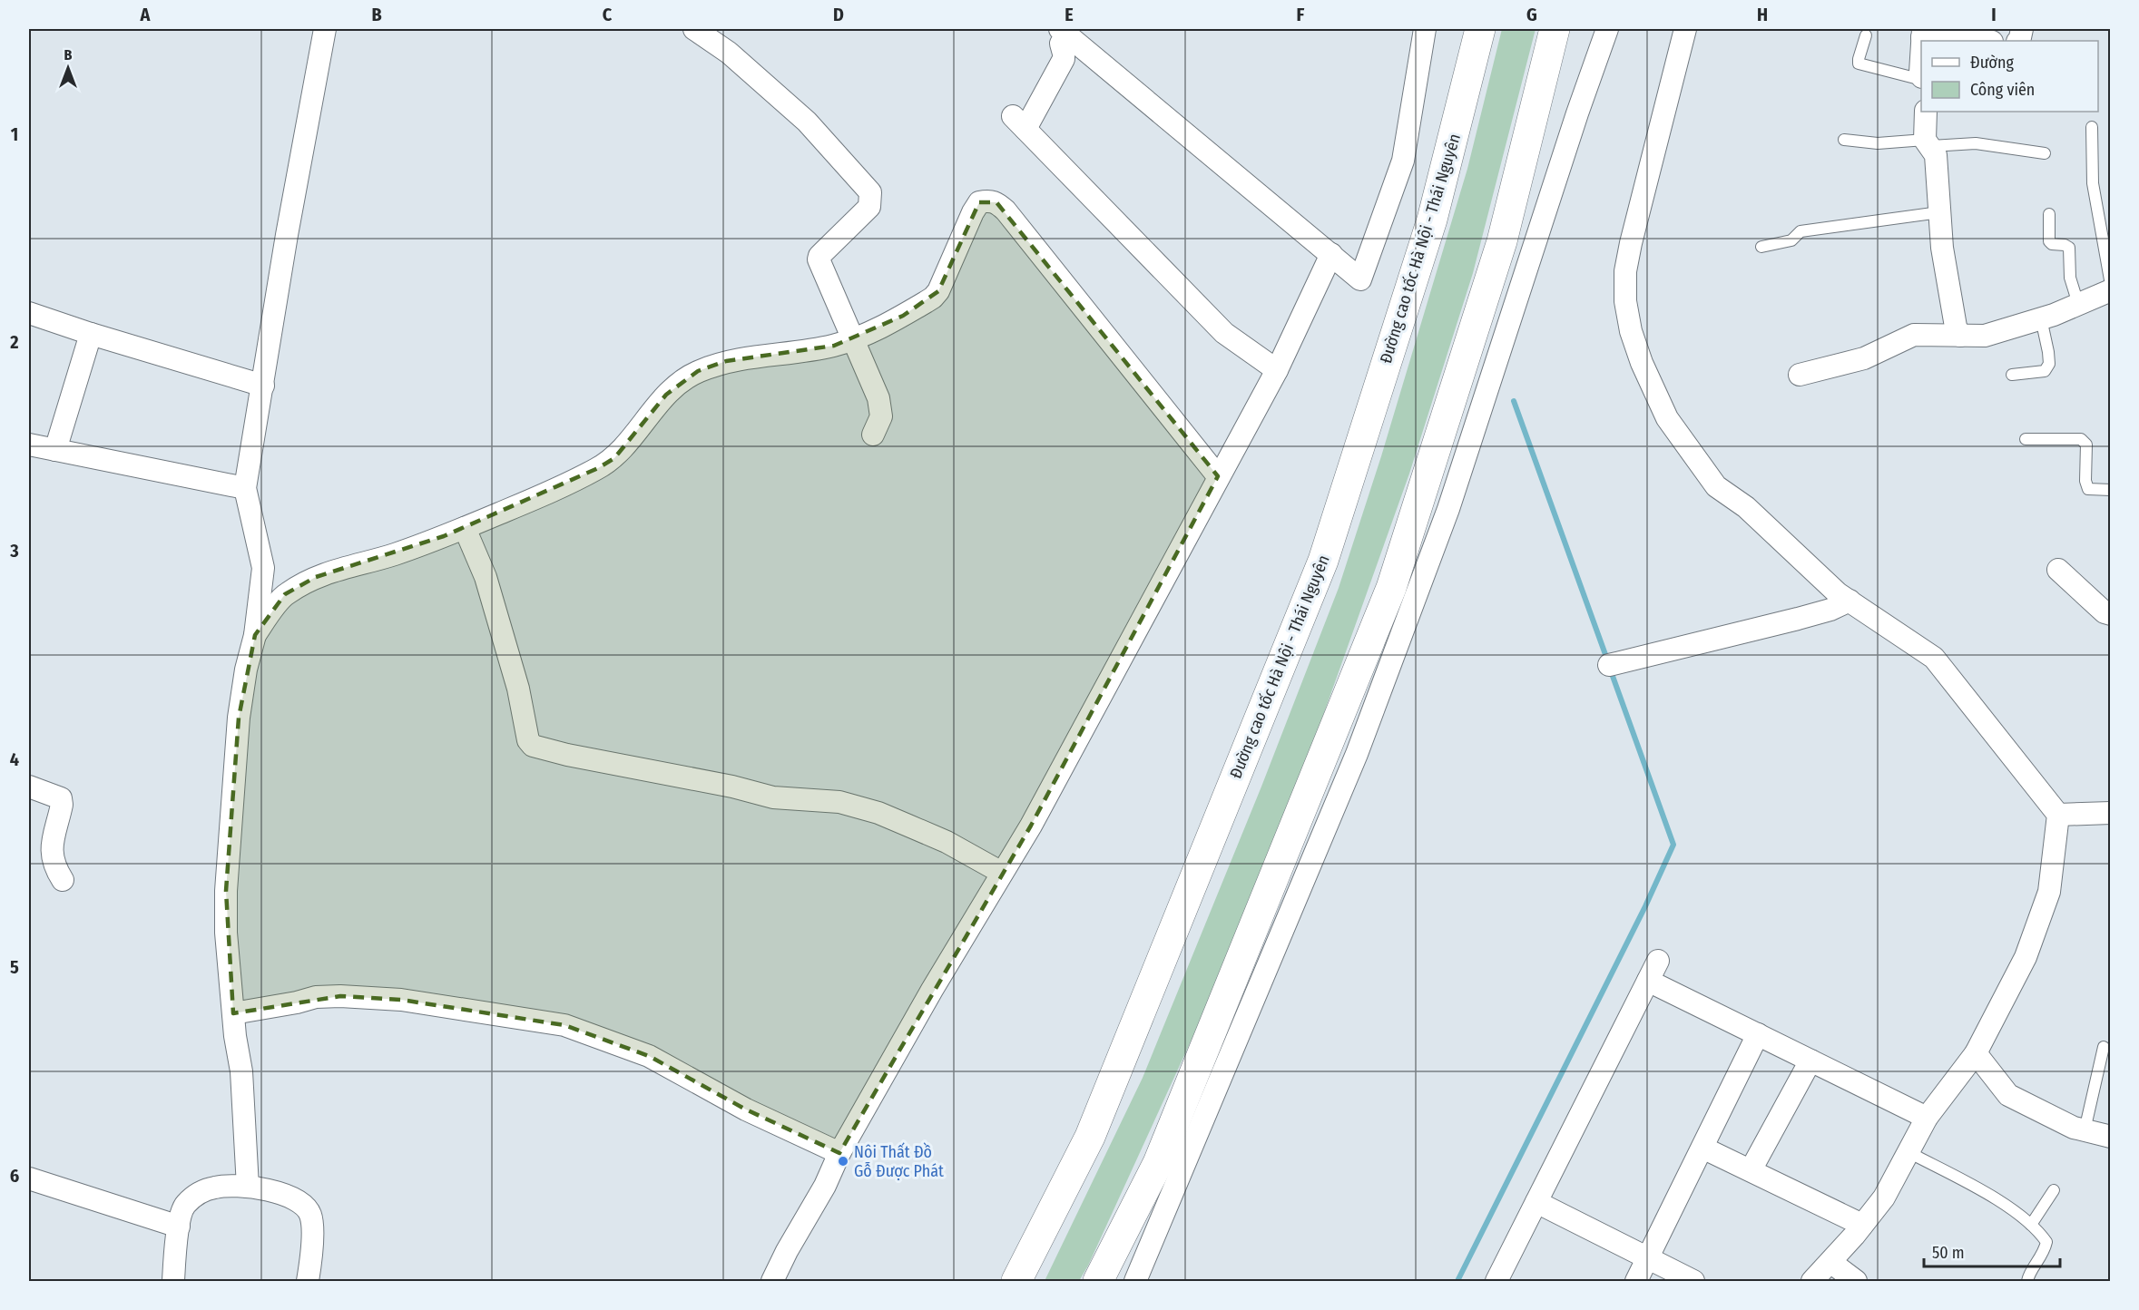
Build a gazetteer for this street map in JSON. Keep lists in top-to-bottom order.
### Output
{
  "streets": {
    "highway": ["Đường cao tốc Hà Nội - Thái Nguyên"]
  },
  "places": ["Nội Thất Đồ Gỗ Được Phát"],
  "legend": ["Đường", "Công viên"],
  "scale_bar": "50 m",
  "north": "top",
  "grid": {
    "columns": [
      "A",
      "B",
      "C",
      "D",
      "E",
      "F",
      "G",
      "H",
      "I"
    ],
    "rows": [
      "1",
      "2",
      "3",
      "4",
      "5",
      "6"
    ]
  }
}
